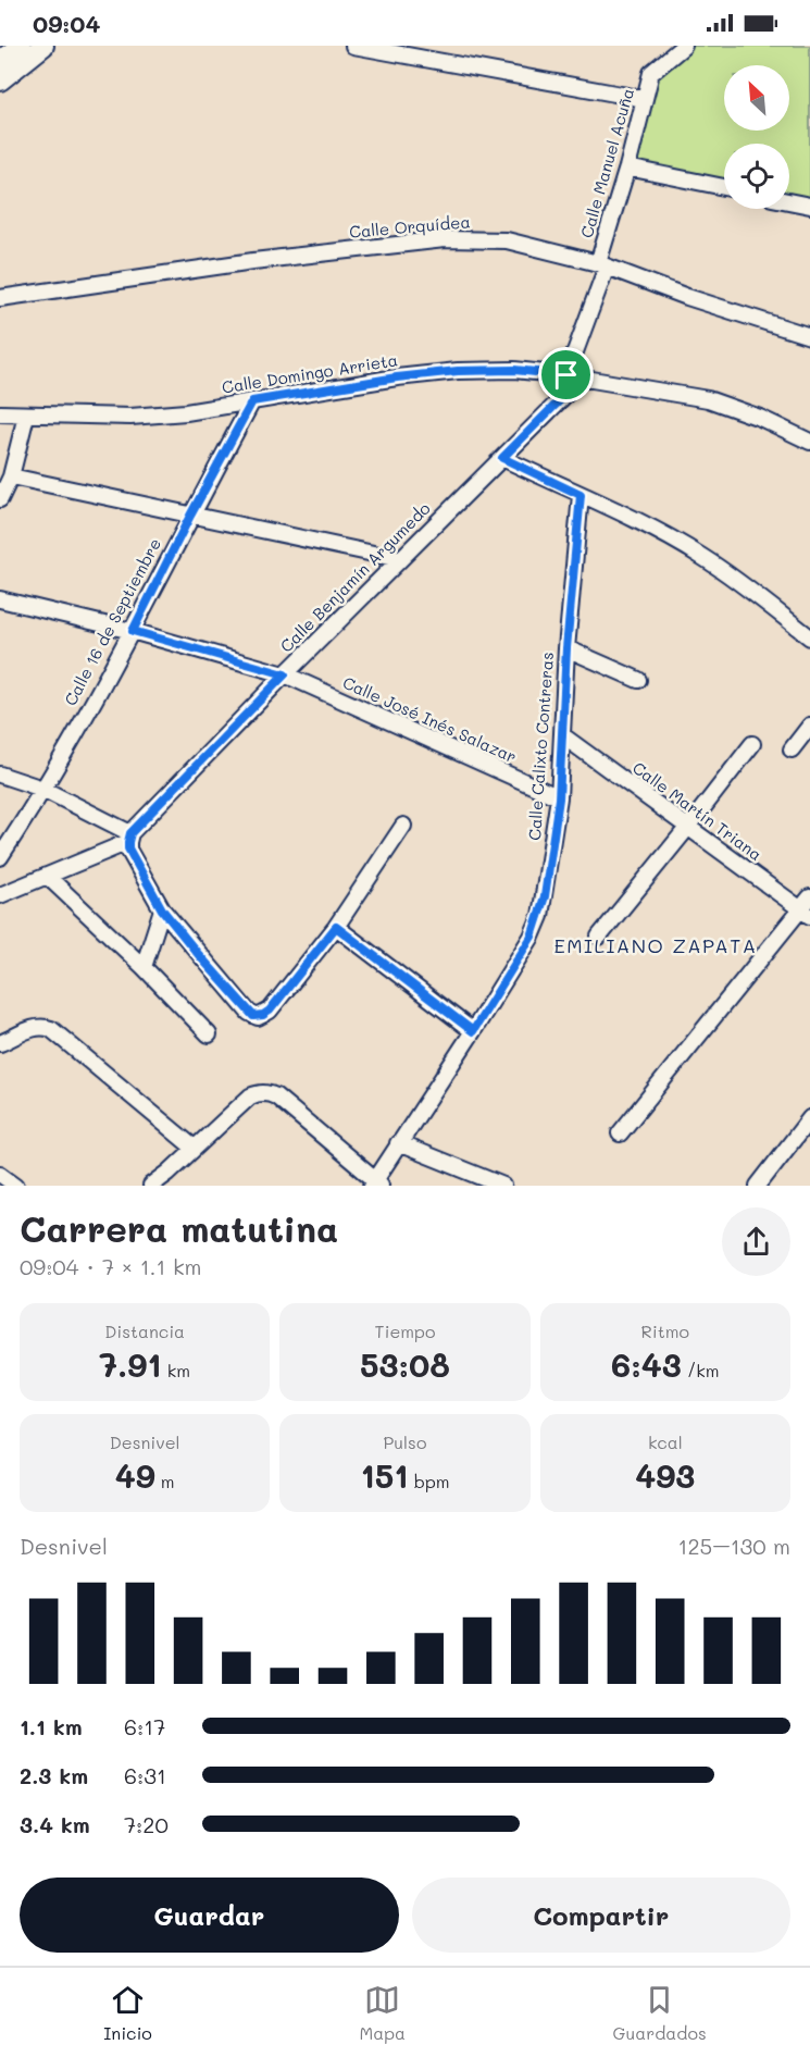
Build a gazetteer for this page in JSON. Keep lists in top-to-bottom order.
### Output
{
  "streets": {
    "street": [
      "Calle Manuel Acuña",
      "Calle Orquídea",
      "Calle Domingo Arrieta",
      "Calle Benjamín Argumedo",
      "Calle 16 de Septiembre",
      "Calle José Inés Salazar",
      "Calle Calixto Contreras",
      "Calle Martín Triana"
    ]
  },
  "crossings": [
    ["Calle Manuel Acuña", "Calle Orquídea"],
    ["Calle Manuel Acuña", "Calle Domingo Arrieta"],
    ["Calle Manuel Acuña", "Calle Benjamín Argumedo"],
    ["Calle Domingo Arrieta", "Calle Benjamín Argumedo"],
    ["Calle Domingo Arrieta", "Calle 16 de Septiembre"],
    ["Calle Benjamín Argumedo", "Calle José Inés Salazar"],
    ["Calle 16 de Septiembre", "Calle José Inés Salazar"],
    ["Calle José Inés Salazar", "Calle Calixto Contreras"],
    ["Calle Calixto Contreras", "Calle Martín Triana"]
  ],
  "districts": ["EMILIANO ZAPATA"],
  "north": "top left",
  "page": {
    "status": "09:04",
    "heading": ["Carrera matutina", "09:04 · 7 × 1.1 km"],
    "stats": [
      ["Distancia", "7.91 km"],
      ["Tiempo", "53:08"],
      ["Ritmo", "6:43 /km"],
      ["Desnivel", "49 m"],
      ["Pulso", "151 bpm"],
      ["kcal", "493"]
    ],
    "chart": ["Desnivel", "125–130 m"],
    "list": [
      {
        "name": "1.1 km",
        "note": "6:17"
      },
      {
        "name": "2.3 km",
        "note": "6:31"
      },
      {
        "name": "3.4 km",
        "note": "7:20"
      }
    ],
    "buttons": ["Guardar", "Compartir"],
    "tabs": ["Inicio", "Mapa", "Guardados"]
  }
}
